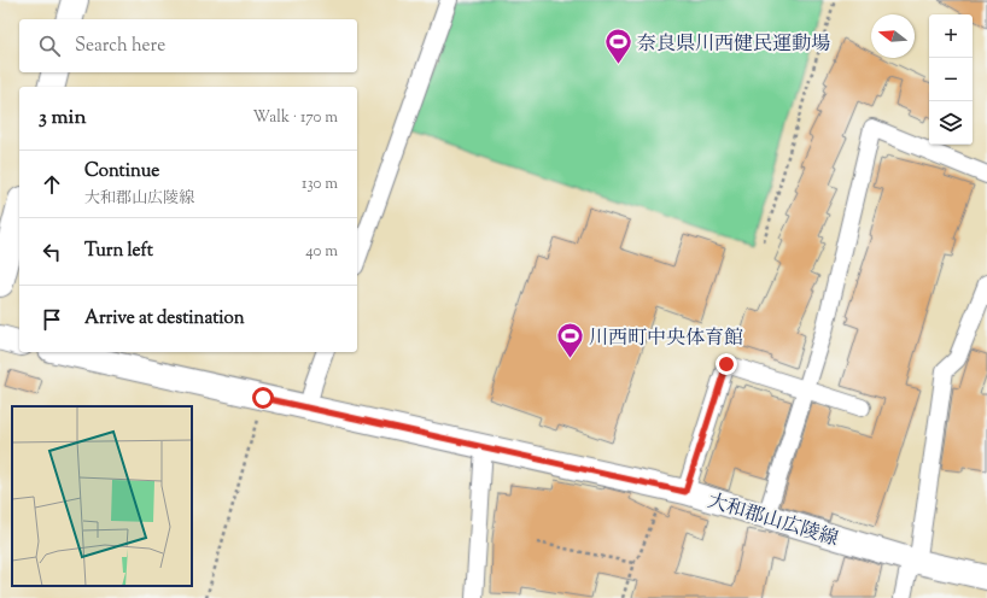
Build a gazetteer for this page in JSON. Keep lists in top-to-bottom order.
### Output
{
  "streets": {
    "main road": ["大和郡山広陵線"]
  },
  "places": {
    "sports": ["奈良県川西健民運動場", "川西町中央体育館"]
  },
  "north": "left",
  "page": {
    "map_buttons": ["+", "−"],
    "search": "Search here",
    "heading": ["3 min", "Walk · 170 m"],
    "list": [
      ["Continue", "大和郡山広陵線", "130 m"],
      ["Turn left", "40 m"],
      "Arrive at destination"
    ]
  }
}
